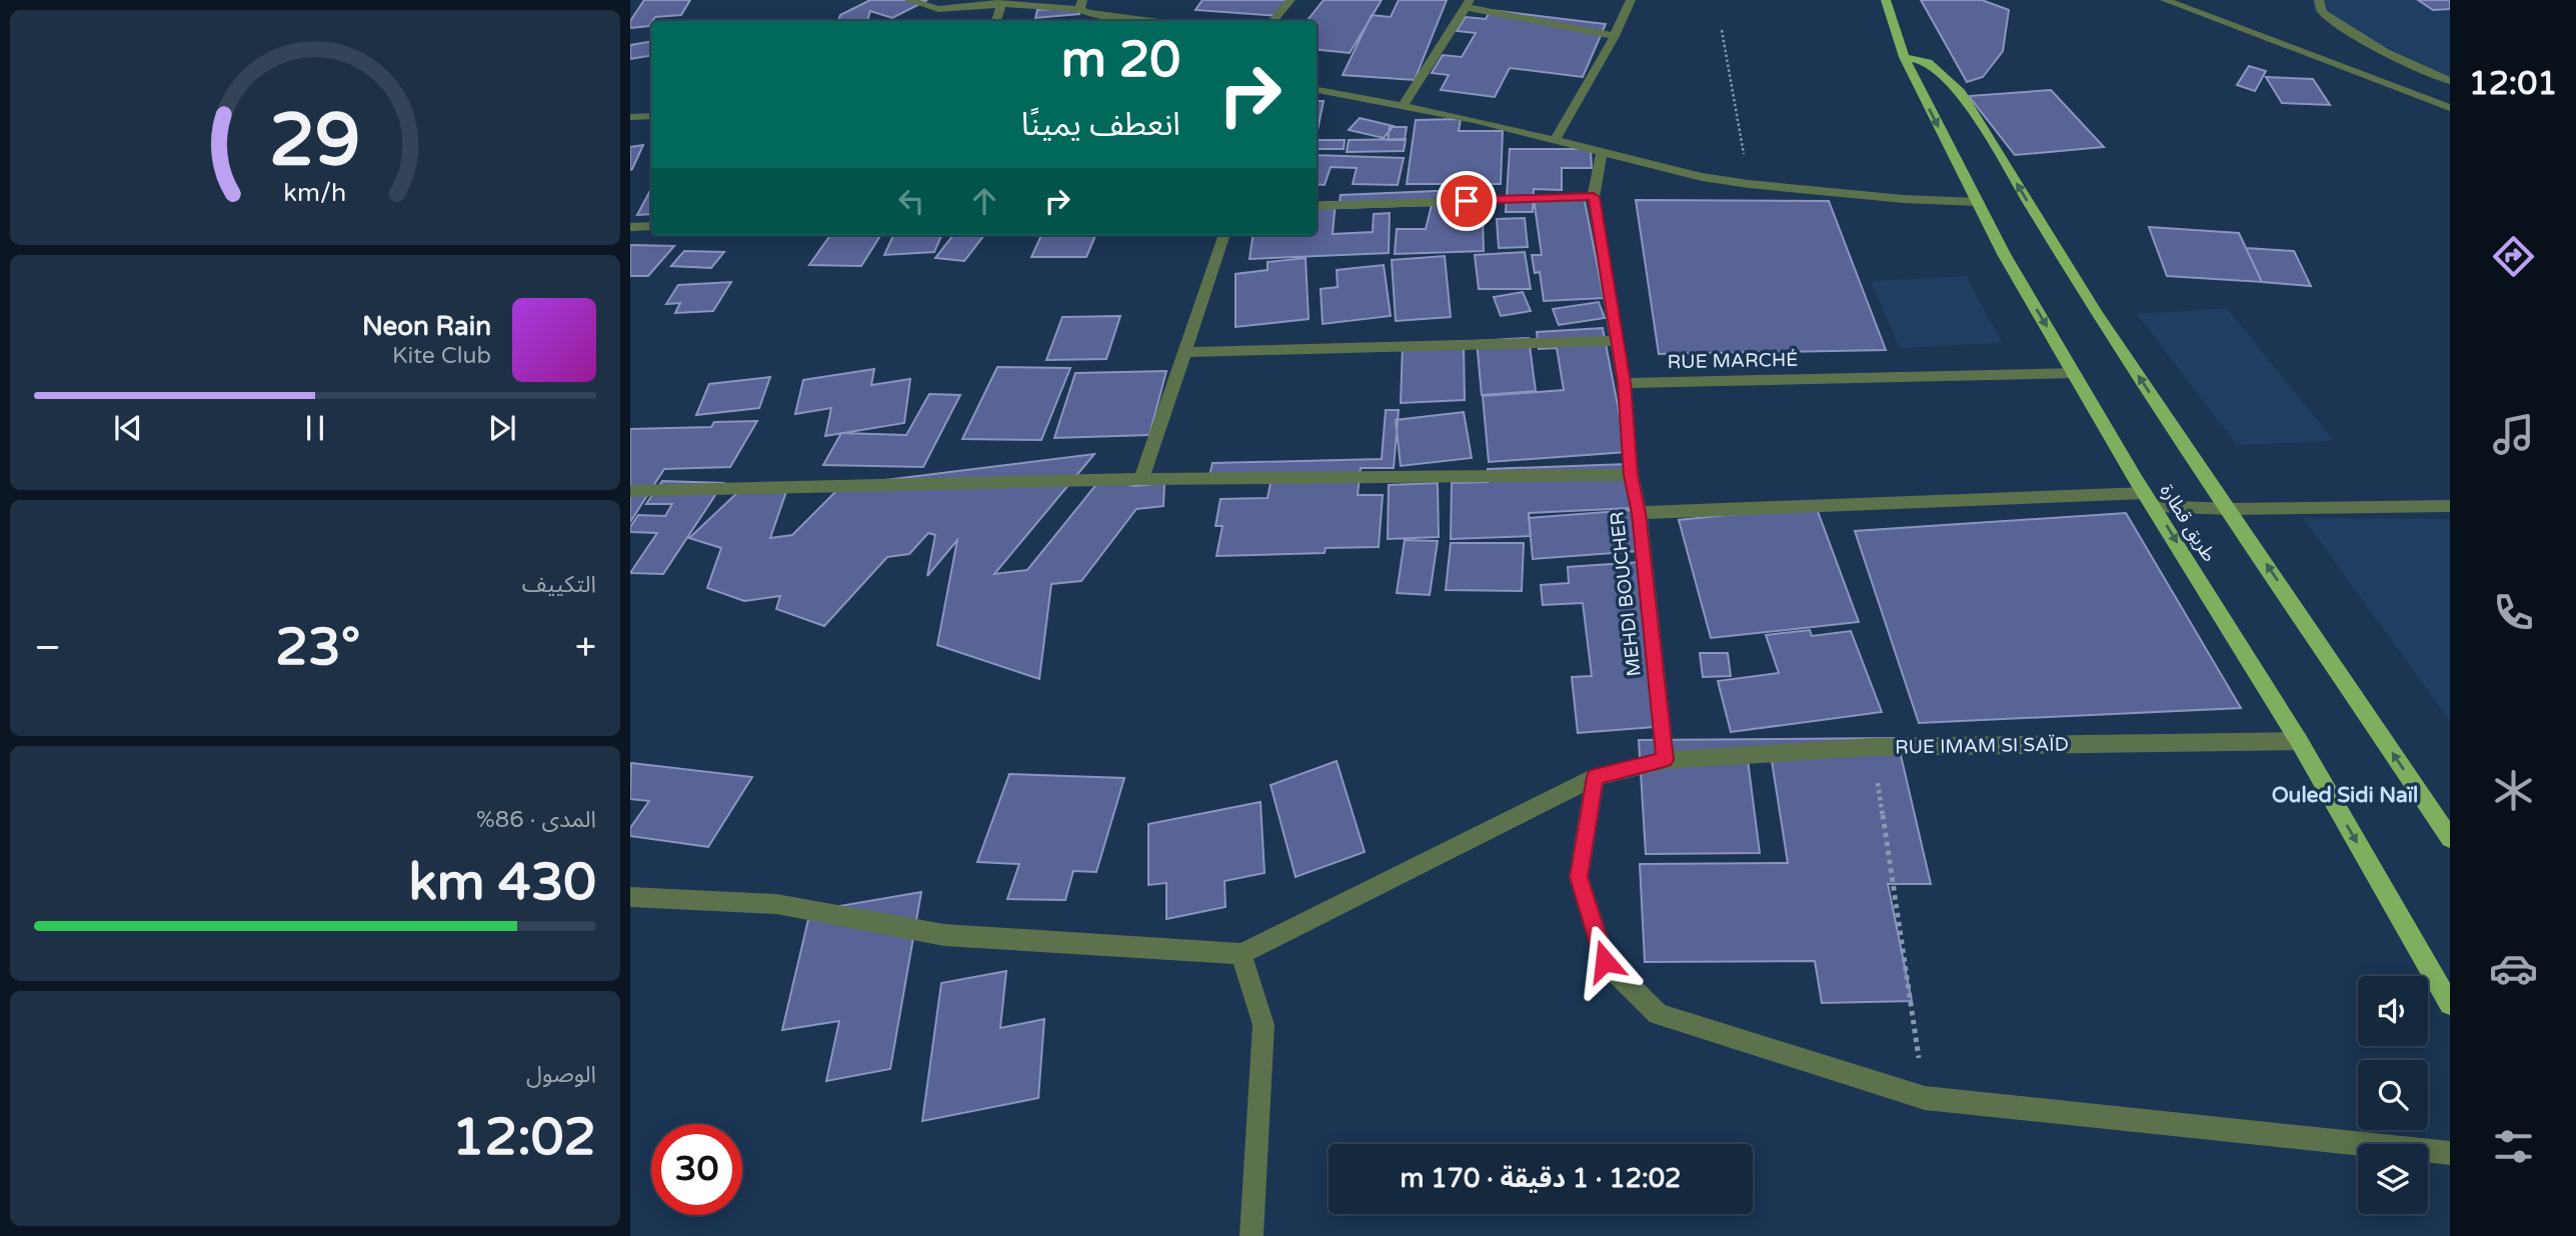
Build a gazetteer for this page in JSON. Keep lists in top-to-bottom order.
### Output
{
  "streets": {
    "main road": ["طريق قطارة"],
    "street": ["RUE MARCHÉ", "MEHDI BOUCHER", "RUE IMAM SI SAÏD"]
  },
  "crossings": [
    ["RUE MARCHÉ", "طريق قطارة"],
    ["RUE MARCHÉ", "MEHDI BOUCHER"],
    ["طريق قطارة", "RUE IMAM SI SAÏD"],
    ["MEHDI BOUCHER", "RUE IMAM SI SAÏD"]
  ],
  "districts": ["Ouled Sidi Naïl"],
  "page": {
    "tabs": "12:01",
    "turn": ["20 m", "انعطف يمينًا"],
    "song": ["Neon Rain", "Kite Club"],
    "tile": [
      "التكييف",
      ["المدى · 86%", "430 km"],
      ["الوصول", "12:02"]
    ],
    "heat": ["−", "23°", "+"],
    "limit": "30",
    "trip": "12:02 · 1 دقيقة · 170 m",
    "gauge": ["29", "km/h"]
  }
}
